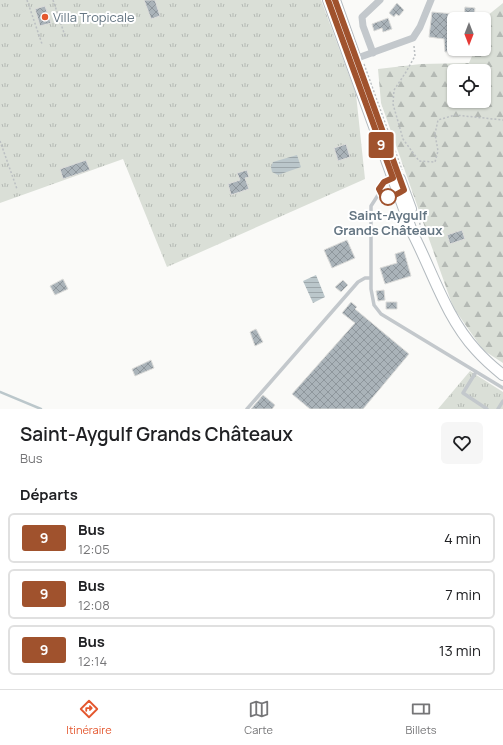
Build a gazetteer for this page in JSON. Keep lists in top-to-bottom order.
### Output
{
  "places": ["Villa Tropicale", "Saint-Aygulf Grands Châteaux"],
  "lines": ["bus line 9"],
  "north": "bottom",
  "page": {
    "on_map": "9",
    "heading": [
      ["Saint-Aygulf Grands Châteaux", "Bus"],
      "Départs"
    ],
    "list": [
      {
        "mark": "9",
        "name": "Bus",
        "note": "12:05",
        "value": "4 min"
      },
      {
        "mark": "9",
        "name": "Bus",
        "note": "12:08",
        "value": "7 min"
      },
      {
        "mark": "9",
        "name": "Bus",
        "note": "12:14",
        "value": "13 min"
      }
    ],
    "tabs": ["Itinéraire", "Carte", "Billets"]
  }
}
